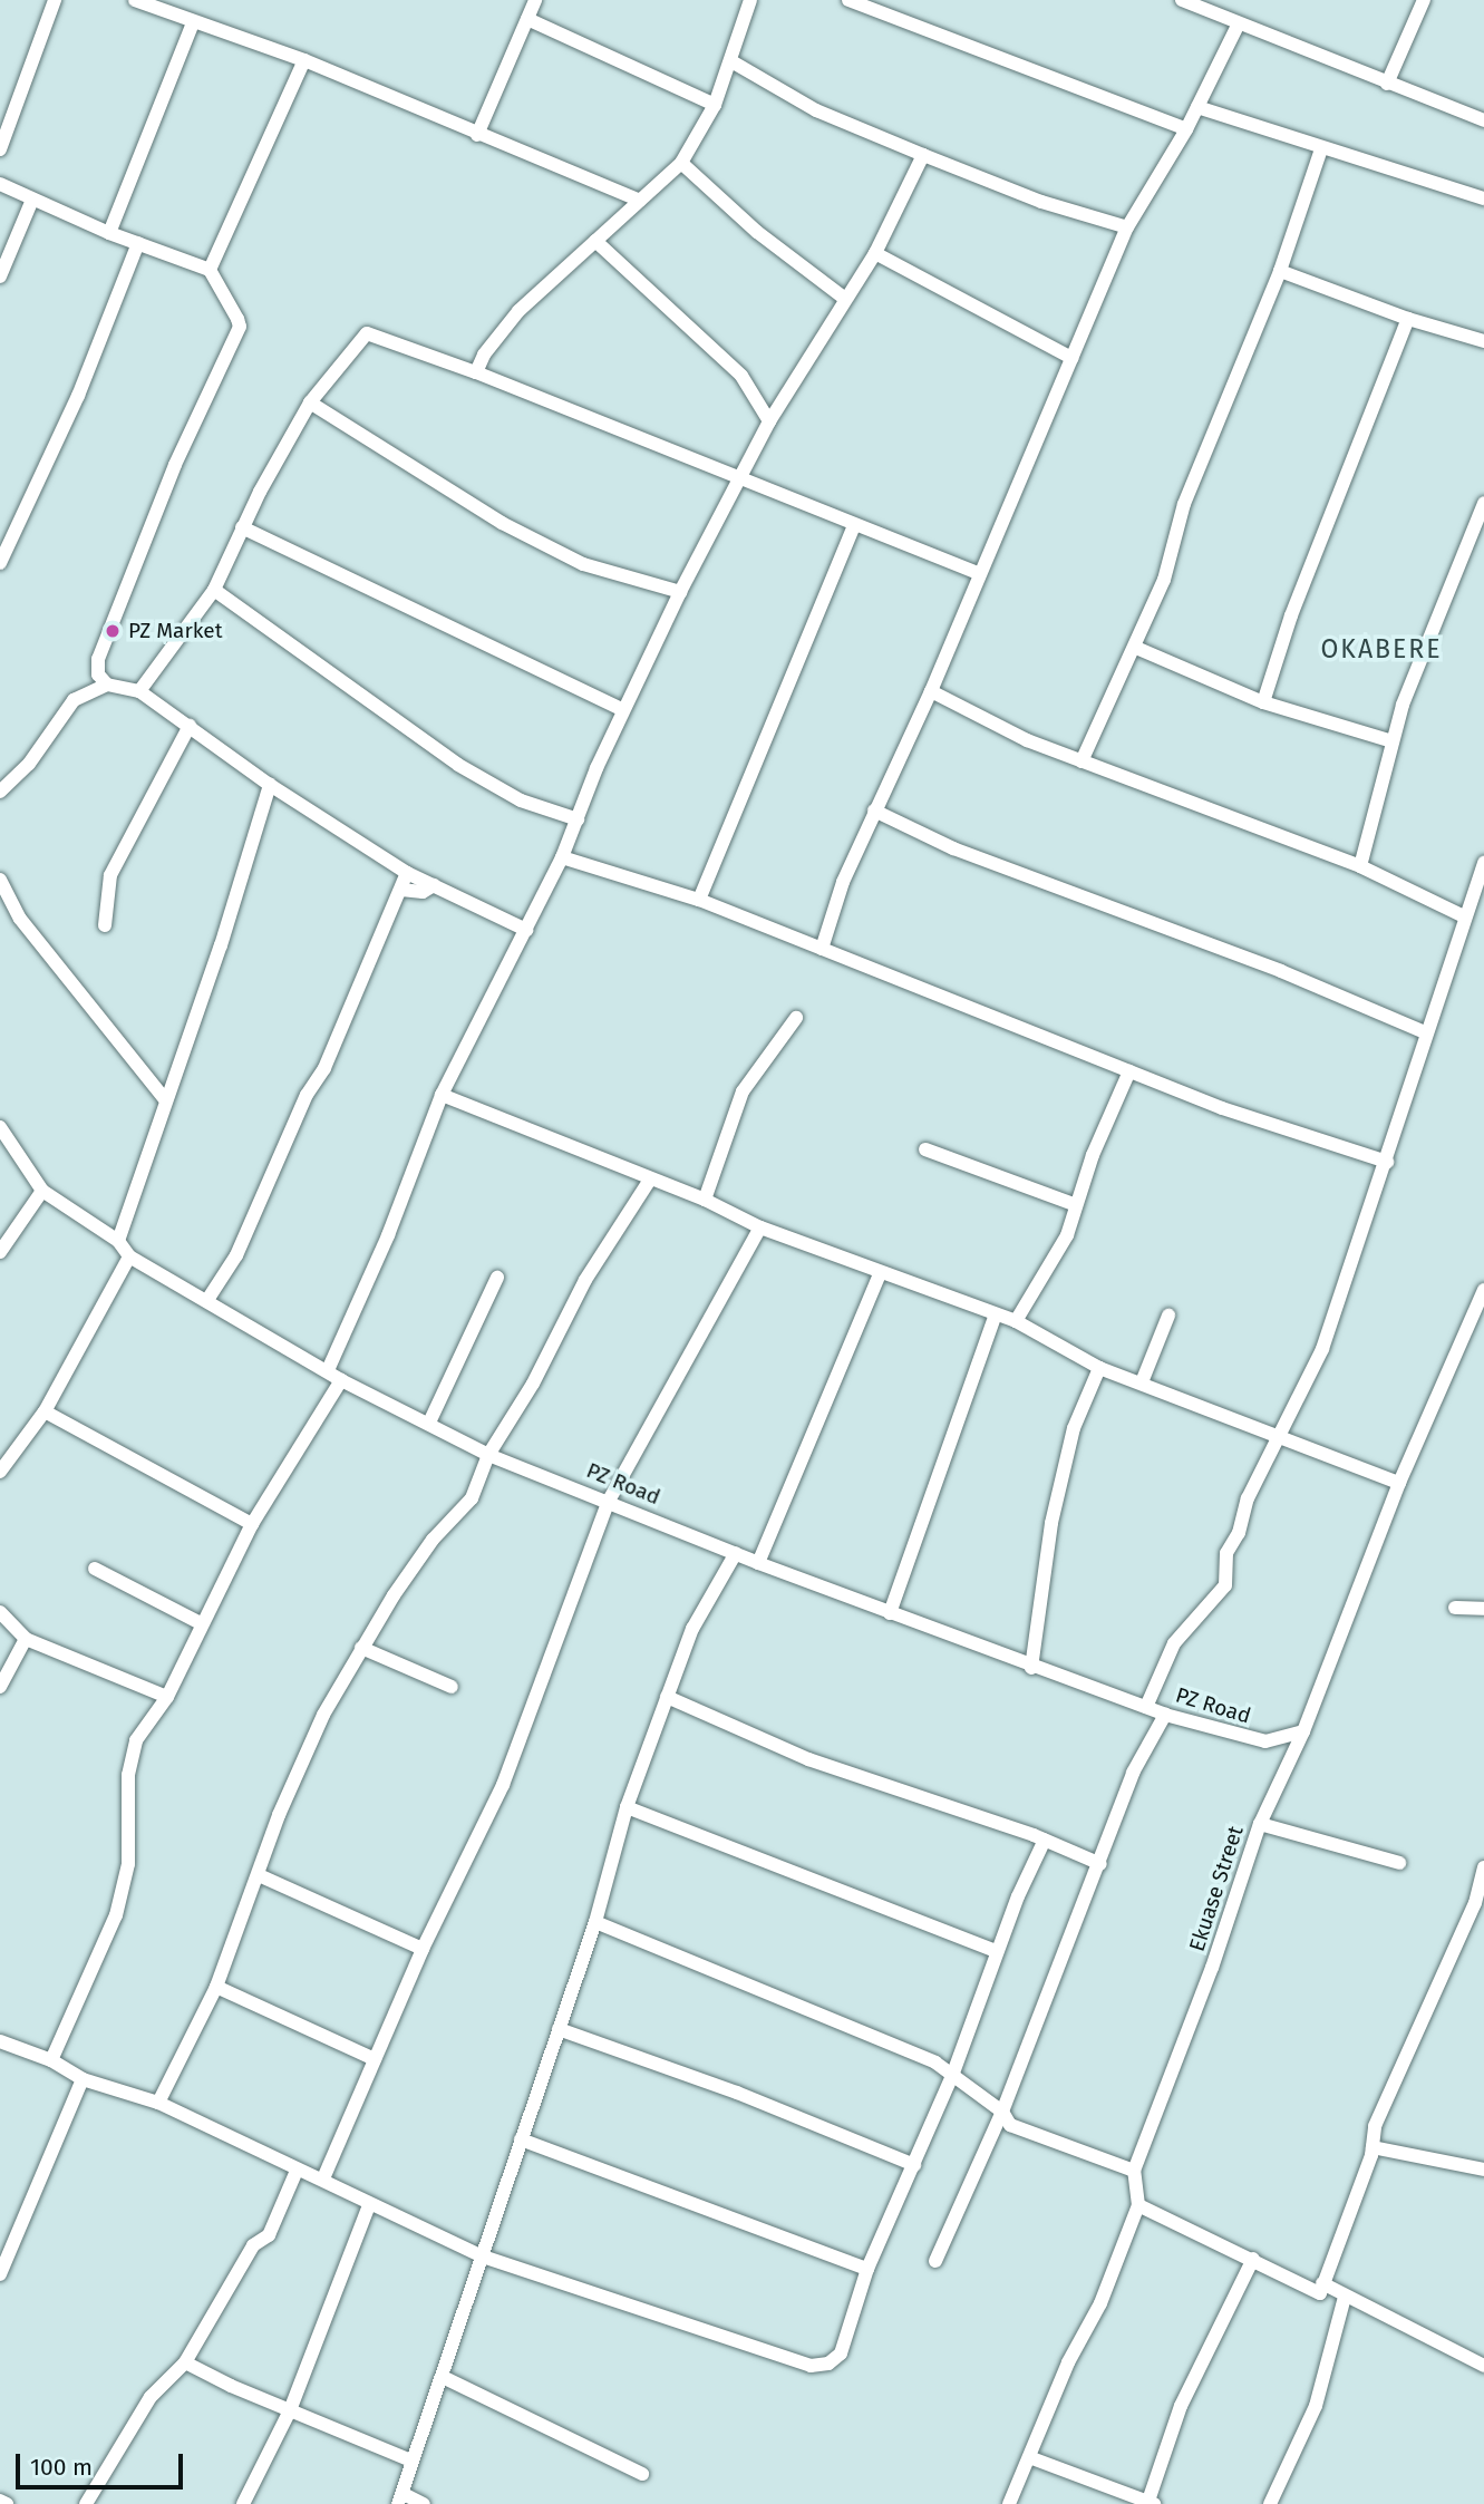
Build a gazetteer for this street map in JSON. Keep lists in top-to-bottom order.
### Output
{
  "streets": {
    "street": ["PZ Road", "Ekuase Street"]
  },
  "crossings": [
    ["PZ Road", "Ekuase Street"]
  ],
  "districts": ["OKABERE"],
  "places": ["PZ Market"],
  "scale_bar": "100 m"
}
